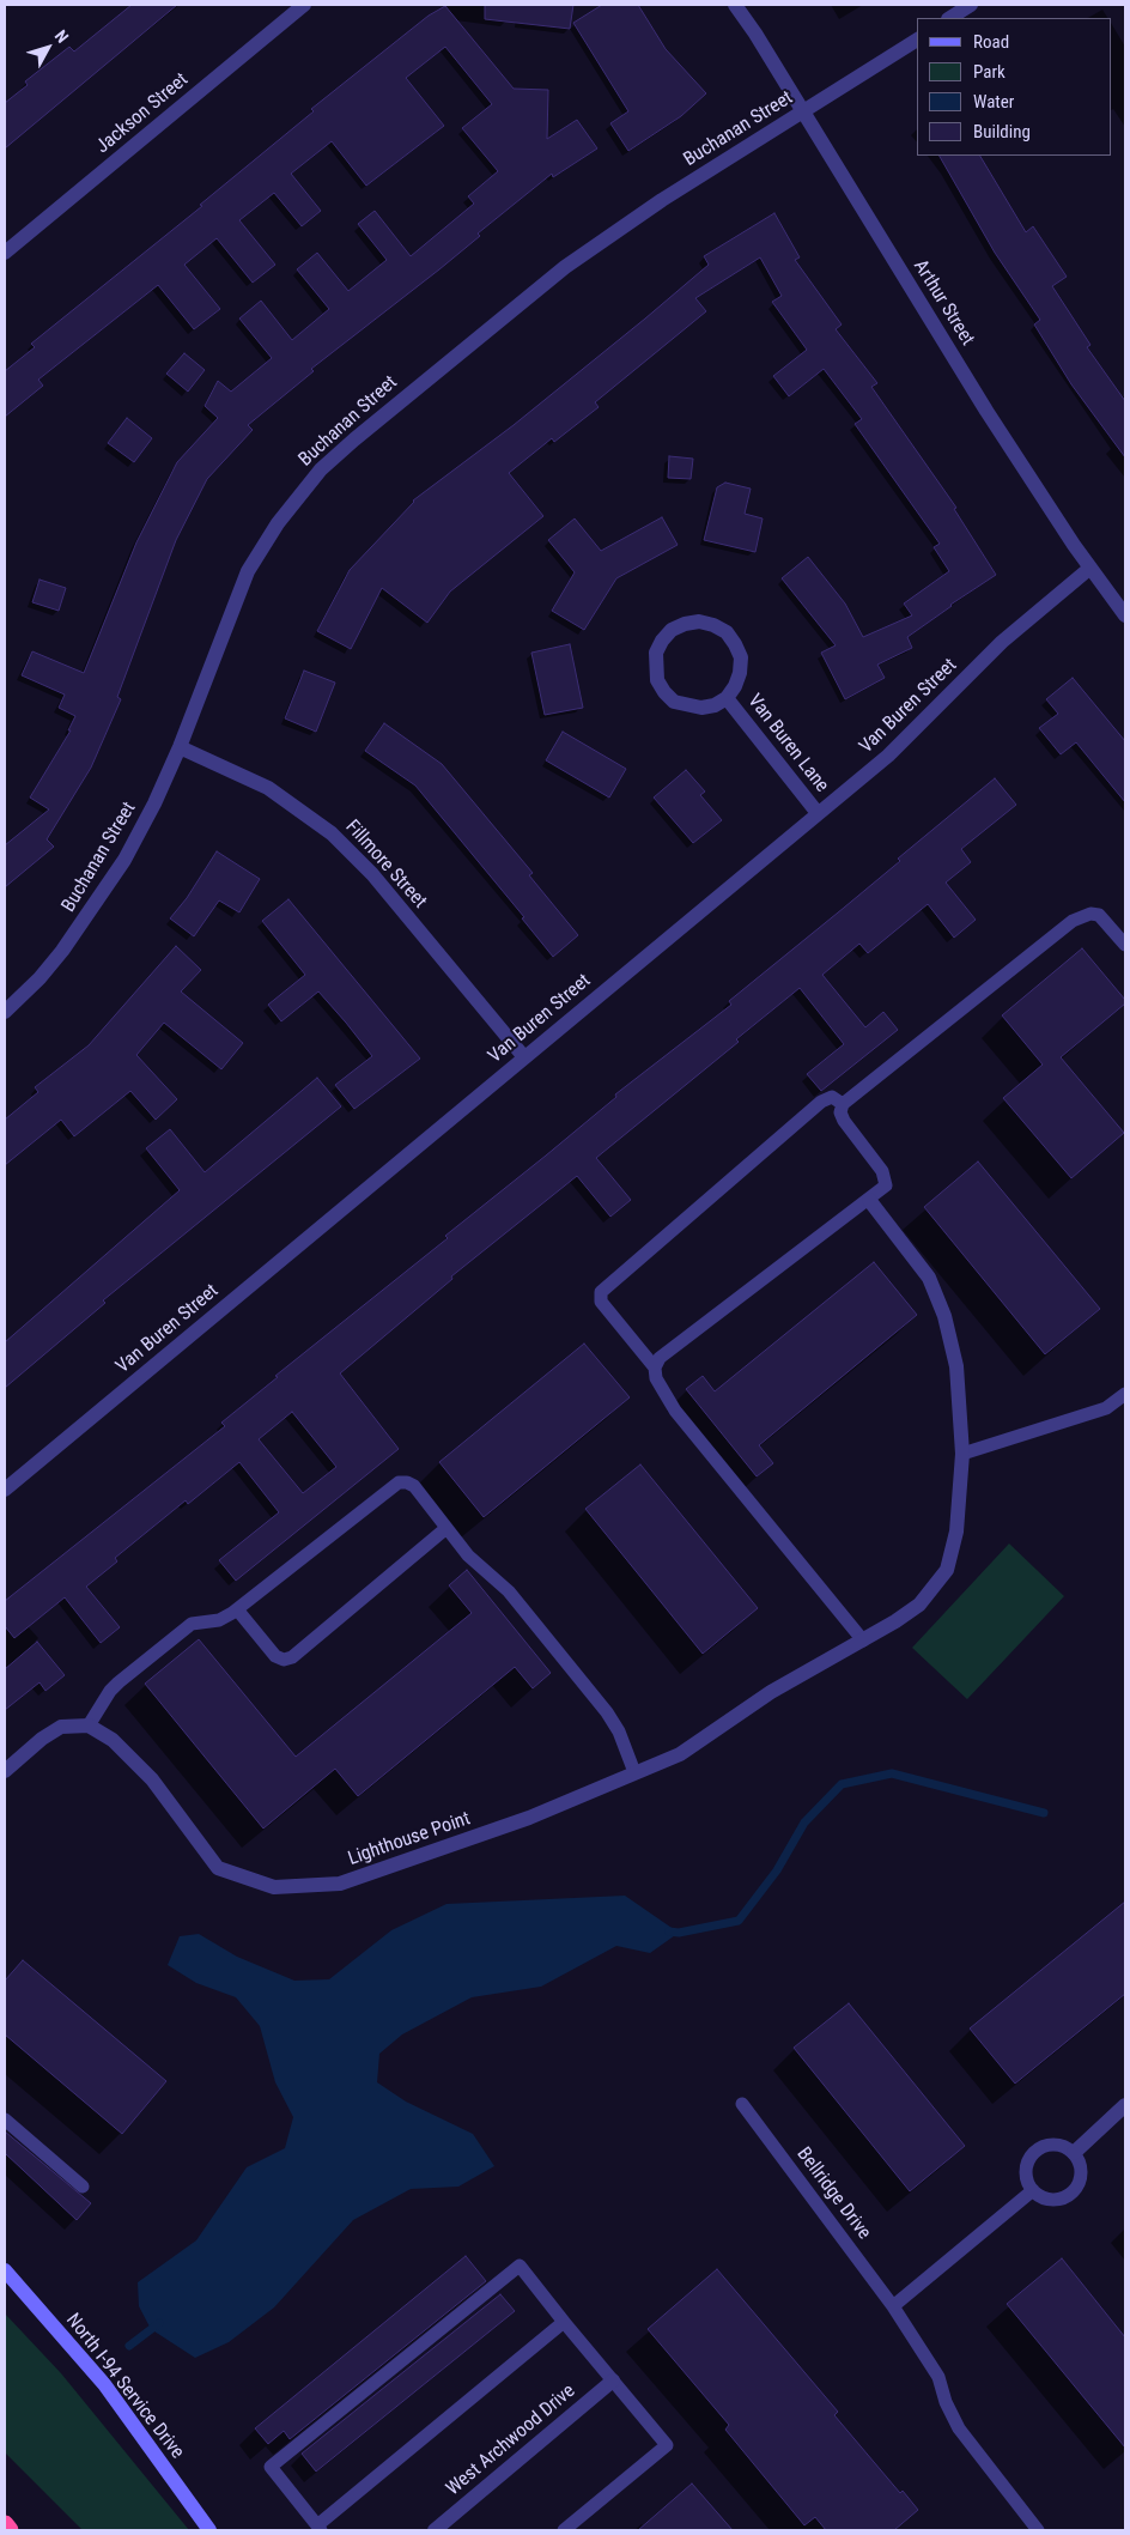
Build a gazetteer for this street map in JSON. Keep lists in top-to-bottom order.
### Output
{
  "streets": {
    "street": [
      "Jackson Street",
      "Buchanan Street",
      "Arthur Street",
      "Van Buren Street",
      "Van Buren Lane",
      "Fillmore Street",
      "Lighthouse Point",
      "North I-94 Service Drive",
      "West Archwood Drive"
    ],
    "lane": ["Bellridge Drive"]
  },
  "crossings": [
    ["Buchanan Street", "Arthur Street"],
    ["Buchanan Street", "Fillmore Street"],
    ["Arthur Street", "Van Buren Street"],
    ["Van Buren Street", "Van Buren Lane"],
    ["Van Buren Street", "Fillmore Street"]
  ],
  "legend": [
    "Road",
    "Park",
    "Water",
    "Building"
  ],
  "north": "top right"
}
